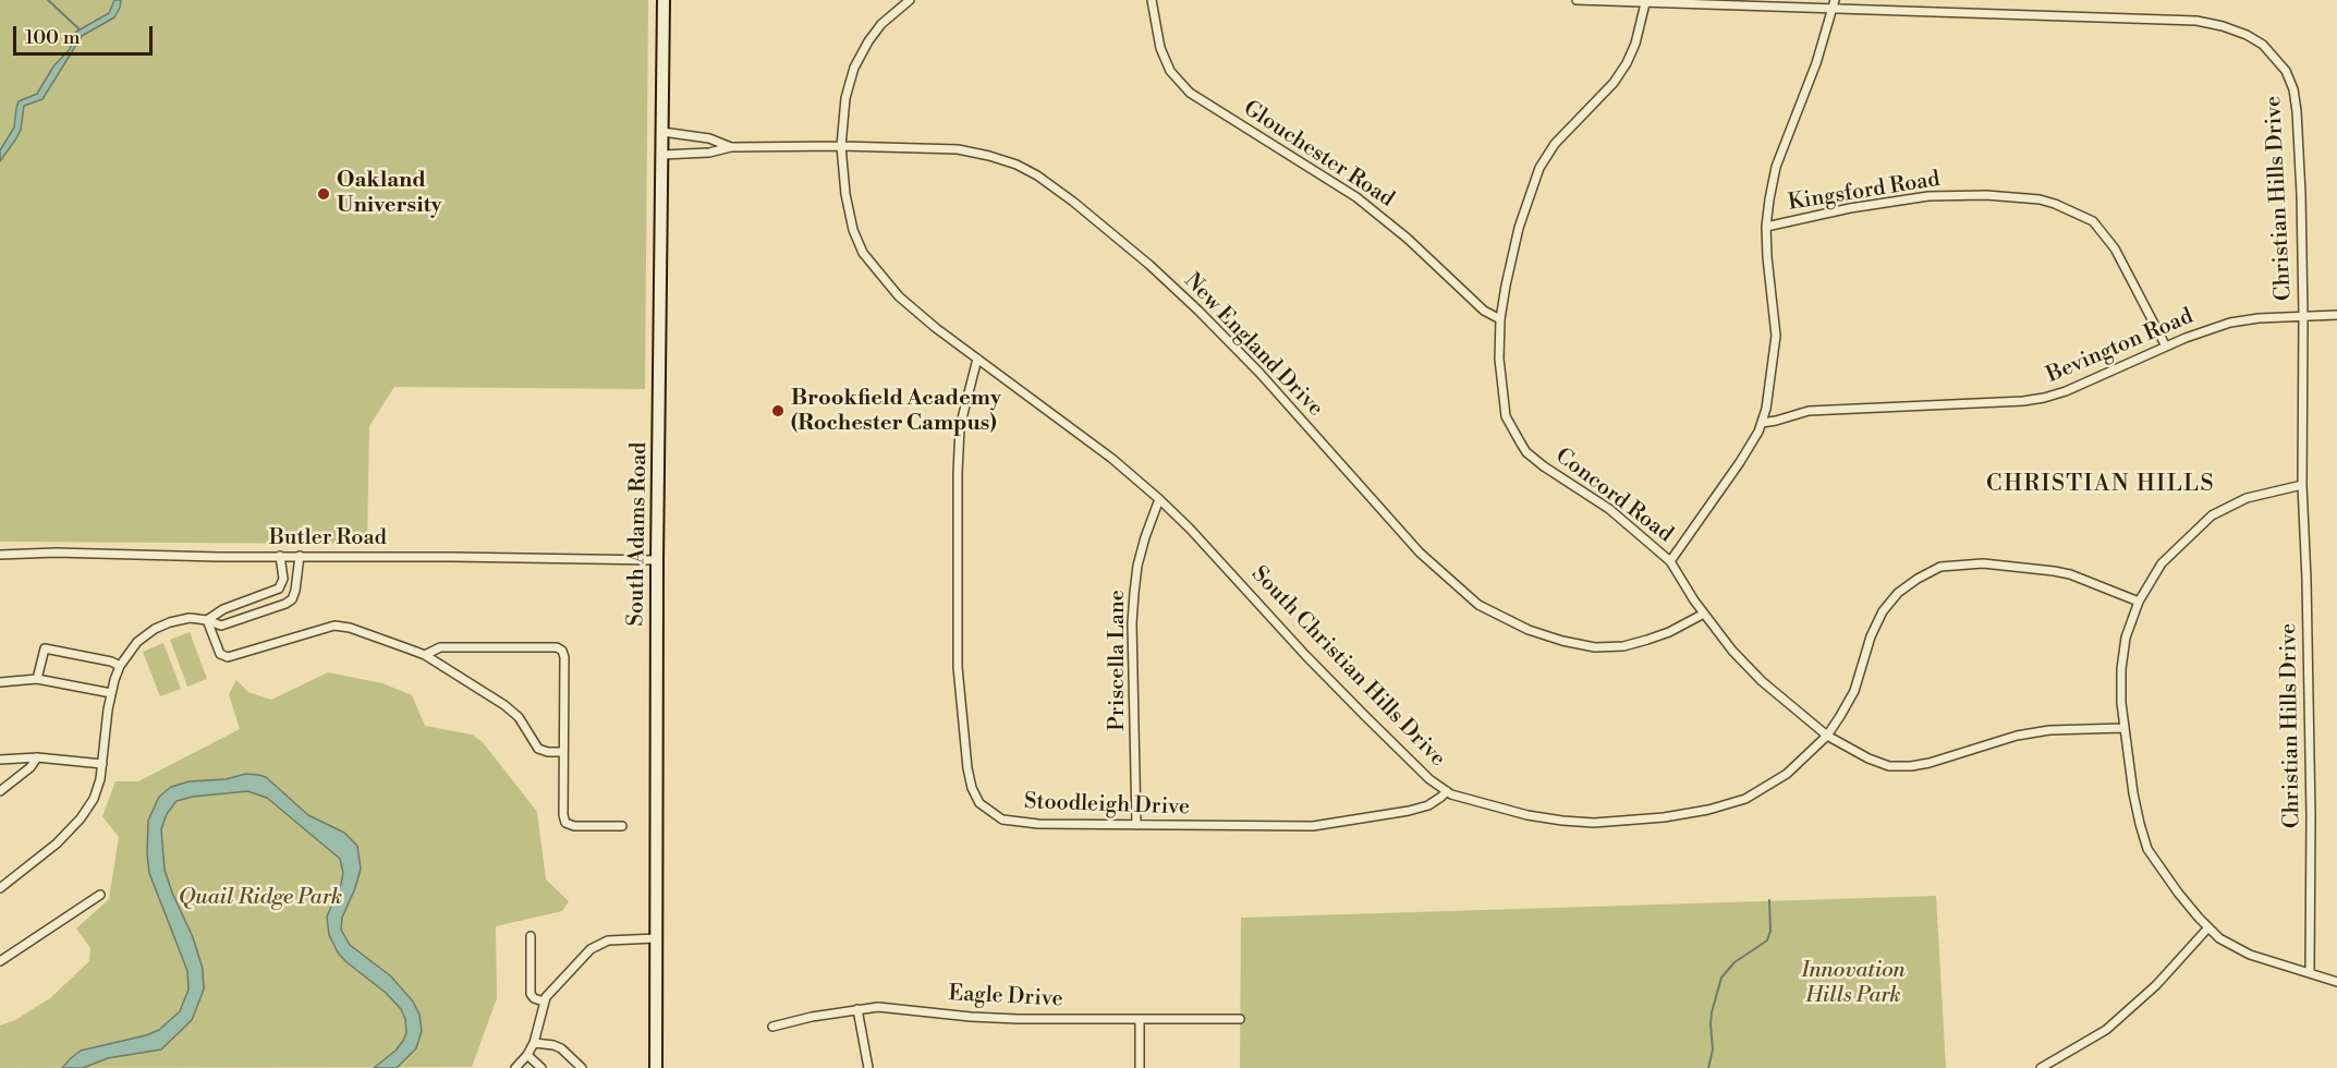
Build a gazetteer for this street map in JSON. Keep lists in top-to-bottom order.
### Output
{
  "streets": {
    "main road": ["South Adams Road"],
    "street": [
      "Glouchester Road",
      "Kingsford Road",
      "Christian Hills Drive",
      "New England Drive",
      "Bevington Road",
      "Concord Road",
      "Butler Road",
      "Priscella Lane",
      "South Christian Hills Drive",
      "Stoodleigh Drive",
      "Eagle Drive"
    ]
  },
  "crossings": [
    ["Glouchester Road", "Concord Road"],
    ["Kingsford Road", "Bevington Road"],
    ["Christian Hills Drive", "Bevington Road"],
    ["Christian Hills Drive", "Concord Road"],
    ["New England Drive", "Concord Road"],
    ["New England Drive", "South Adams Road"],
    ["New England Drive", "South Christian Hills Drive"],
    ["Concord Road", "South Christian Hills Drive"],
    ["South Adams Road", "Butler Road"],
    ["Priscella Lane", "South Christian Hills Drive"],
    ["Priscella Lane", "Stoodleigh Drive"],
    ["South Christian Hills Drive", "Stoodleigh Drive"]
  ],
  "districts": ["CHRISTIAN HILLS"],
  "parks": ["Quail Ridge Park", "Innovation Hills Park"],
  "places": ["Oakland University", "Brookfield Academy (Rochester Campus)"],
  "scale_bar": "100 m"
}
